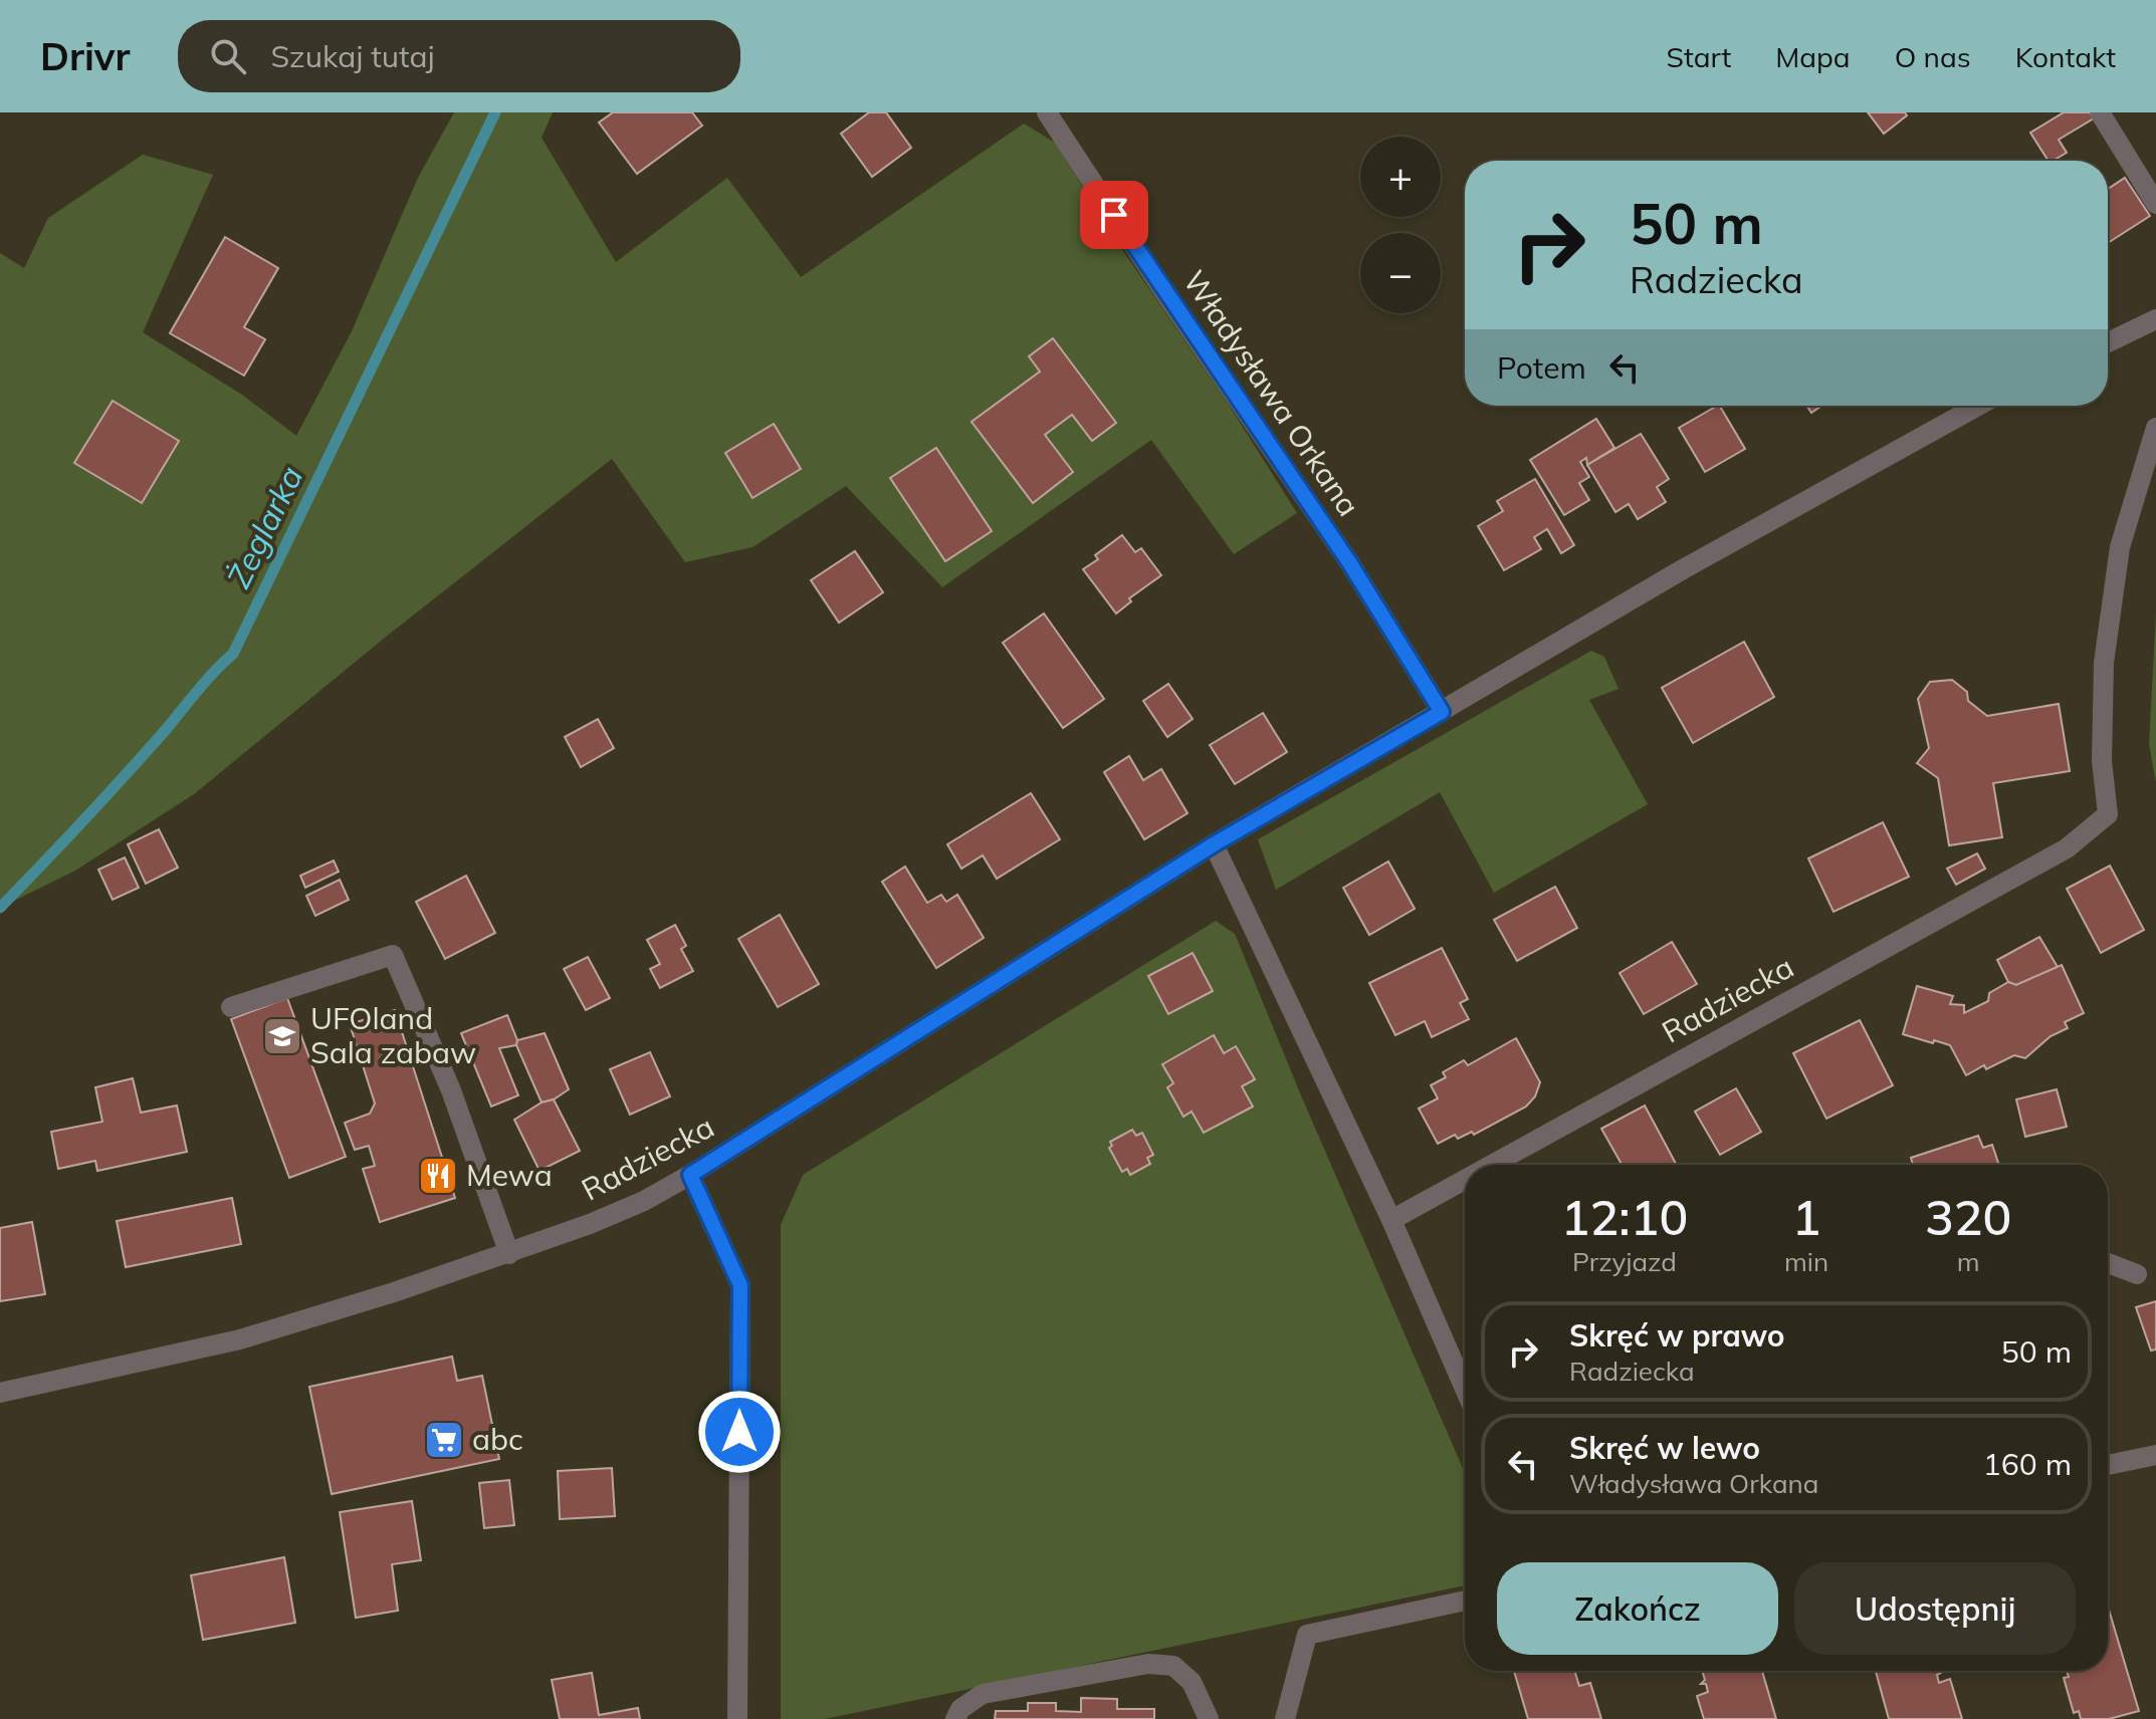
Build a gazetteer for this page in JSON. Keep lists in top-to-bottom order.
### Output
{
  "streets": {
    "street": ["Władysława Orkana", "Radziecka"]
  },
  "crossings": [
    ["Władysława Orkana", "Radziecka"]
  ],
  "water": ["Żeglarka"],
  "places": {
    "school or university": ["UFOland Sala zabaw"],
    "restaurant": ["Mewa"],
    "supermarket": ["abc"]
  },
  "page": {
    "header": "Drivr",
    "search": "Szukaj tutaj",
    "nav": [
      "Start",
      "Mapa",
      "O nas",
      "Kontakt"
    ],
    "map_buttons": ["+", "−"],
    "turn": ["50 m", "Radziecka"],
    "then": "Potem",
    "eta": [
      "12:10",
      "Przyjazd",
      "1",
      "min",
      "320",
      "m"
    ],
    "list": [
      {
        "name": "Skręć w prawo",
        "note": "Radziecka",
        "value": "50 m"
      },
      {
        "name": "Skręć w lewo",
        "note": "Władysława Orkana",
        "value": "160 m"
      }
    ],
    "buttons": ["Zakończ", "Udostępnij"]
  }
}
